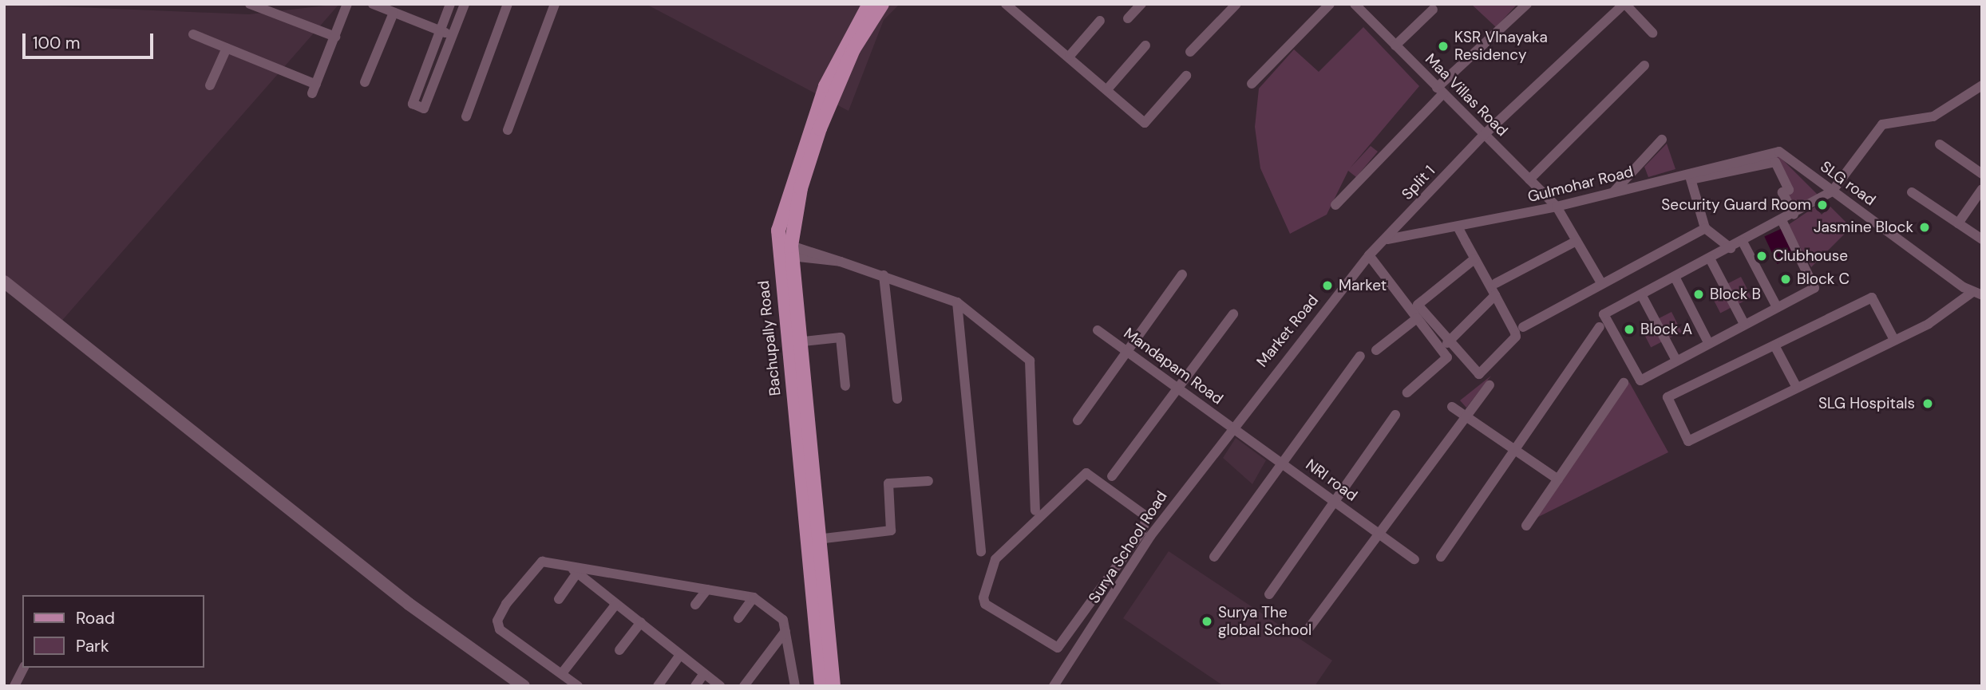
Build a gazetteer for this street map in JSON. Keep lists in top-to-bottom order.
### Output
{
  "streets": {
    "main road": ["Bachupally Road"],
    "street": [
      "Maa Villas Road",
      "Split 1",
      "SLG road",
      "Gulmohar Road",
      "Market Road",
      "Mandapam Road",
      "NRI road",
      "Surya School Road"
    ]
  },
  "crossings": [
    ["Maa Villas Road", "Split 1"],
    ["Maa Villas Road", "Gulmohar Road"],
    ["Split 1", "Gulmohar Road"],
    ["Split 1", "Market Road"],
    ["SLG road", "Gulmohar Road"],
    ["Market Road", "Mandapam Road"],
    ["Market Road", "NRI road"],
    ["Market Road", "Surya School Road"],
    ["Mandapam Road", "NRI road"],
    ["Mandapam Road", "Surya School Road"],
    ["NRI road", "Surya School Road"]
  ],
  "places": [
    "KSR VInayaka Residency",
    "Security Guard Room",
    "Jasmine Block",
    "Clubhouse",
    "Block C",
    "Market",
    "Block B",
    "Block A",
    "SLG Hospitals",
    "Surya The global School"
  ],
  "legend": ["Road", "Park"],
  "scale_bar": "100 m"
}
